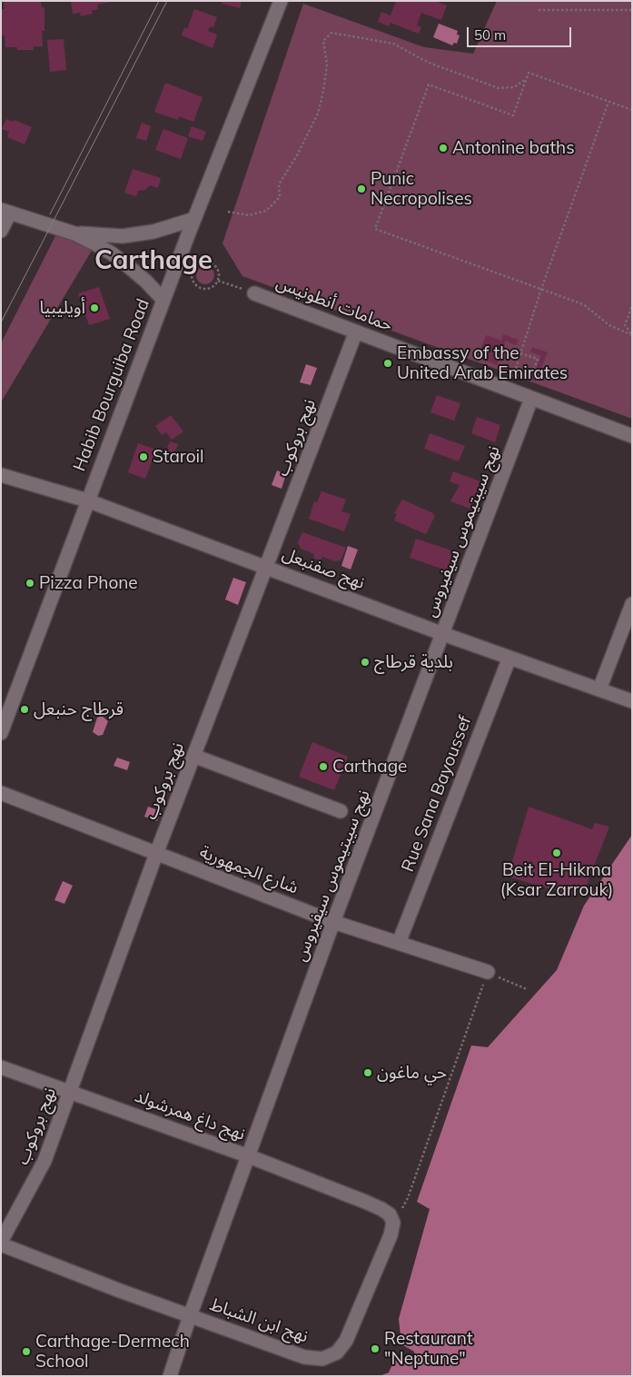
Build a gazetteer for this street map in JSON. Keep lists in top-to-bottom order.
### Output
{
  "streets": {
    "street": [
      "حمامات أنطونيس",
      "Habib Bourguiba Road",
      "نهج بروكوب",
      "نهج سيبتيموس سيفيروس",
      "نهج صفنبعل",
      "Rue Sana Bayoussef",
      "شارع الجمهورية",
      "نهج داغ همرشولد",
      "نهج ابن الشباط"
    ]
  },
  "crossings": [
    ["حمامات أنطونيس", "نهج بروكوب"],
    ["حمامات أنطونيس", "نهج سيبتيموس سيفيروس"],
    ["Habib Bourguiba Road", "نهج صفنبعل"],
    ["نهج بروكوب", "نهج صفنبعل"],
    ["نهج بروكوب", "شارع الجمهورية"],
    ["نهج بروكوب", "نهج داغ همرشولد"],
    ["نهج بروكوب", "نهج ابن الشباط"],
    ["نهج سيبتيموس سيفيروس", "نهج صفنبعل"],
    ["نهج سيبتيموس سيفيروس", "شارع الجمهورية"],
    ["نهج سيبتيموس سيفيروس", "نهج داغ همرشولد"],
    ["نهج سيبتيموس سيفيروس", "نهج ابن الشباط"],
    ["نهج صفنبعل", "Rue Sana Bayoussef"],
    ["Rue Sana Bayoussef", "شارع الجمهورية"],
    ["نهج داغ همرشولد", "نهج ابن الشباط"]
  ],
  "districts": ["Carthage"],
  "places": [
    "Antonine baths",
    "Punic Necropolises",
    "أويليبيا",
    "Embassy of the United Arab Emirates",
    "Staroil",
    "Pizza Phone",
    "بلدية قرطاج",
    "قرطاج حنبعل",
    "Carthage",
    "Beit El-Hikma (Ksar Zarrouk)",
    "حي ماغون",
    "Restaurant \"Neptune\"",
    "Carthage-Dermech School"
  ],
  "scale_bar": "50 m"
}
